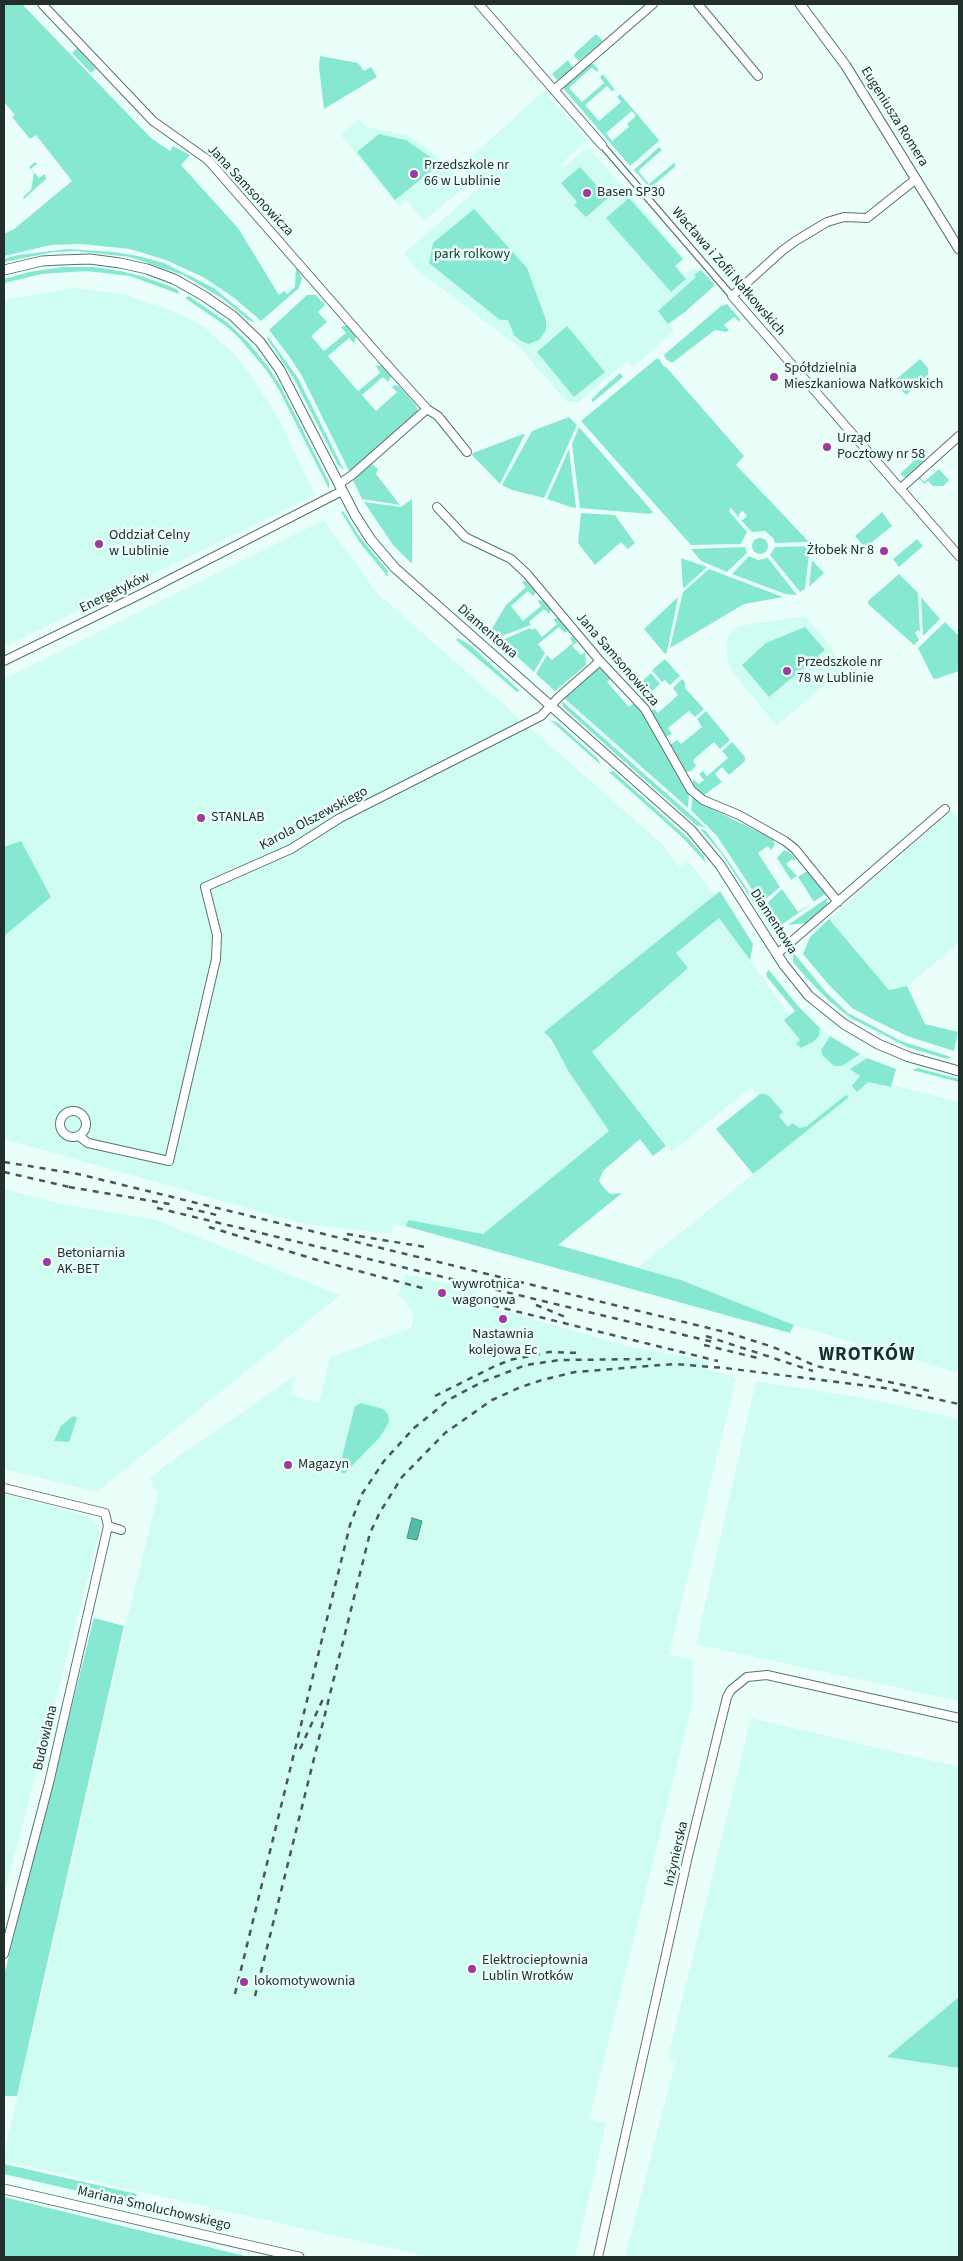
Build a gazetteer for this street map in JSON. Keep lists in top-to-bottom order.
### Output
{
  "streets": {
    "street": [
      "Eugeniusza Romera",
      "Jana Samsonowicza",
      "Wacława i Zofii Nałkowskich",
      "Energetyków",
      "Diamentowa",
      "Karola Olszewskiego",
      "Budowlana",
      "Inżynierska",
      "Mariana Smoluchowskiego"
    ]
  },
  "crossings": [
    ["Jana Samsonowicza", "Energetyków"],
    ["Energetyków", "Diamentowa"],
    ["Diamentowa", "Karola Olszewskiego"]
  ],
  "districts": ["WROTKÓW"],
  "parks": ["park rolkowy"],
  "places": [
    "Przedszkole nr 66 w Lublinie",
    "Basen SP30",
    "Spółdzielnia Mieszkaniowa Nałkowskich",
    "Urząd Pocztowy nr 58",
    "Oddział Celny w Lublinie",
    "Żłobek Nr 8",
    "Przedszkole nr 78 w Lublinie",
    "STANLAB",
    "Betoniarnia AK-BET",
    "wywrotnica wagonowa",
    "Nastawnia kolejowa Ec",
    "Magazyn",
    "Elektrociepłownia Lublin Wrotków",
    "lokomotywownia"
  ]
}
